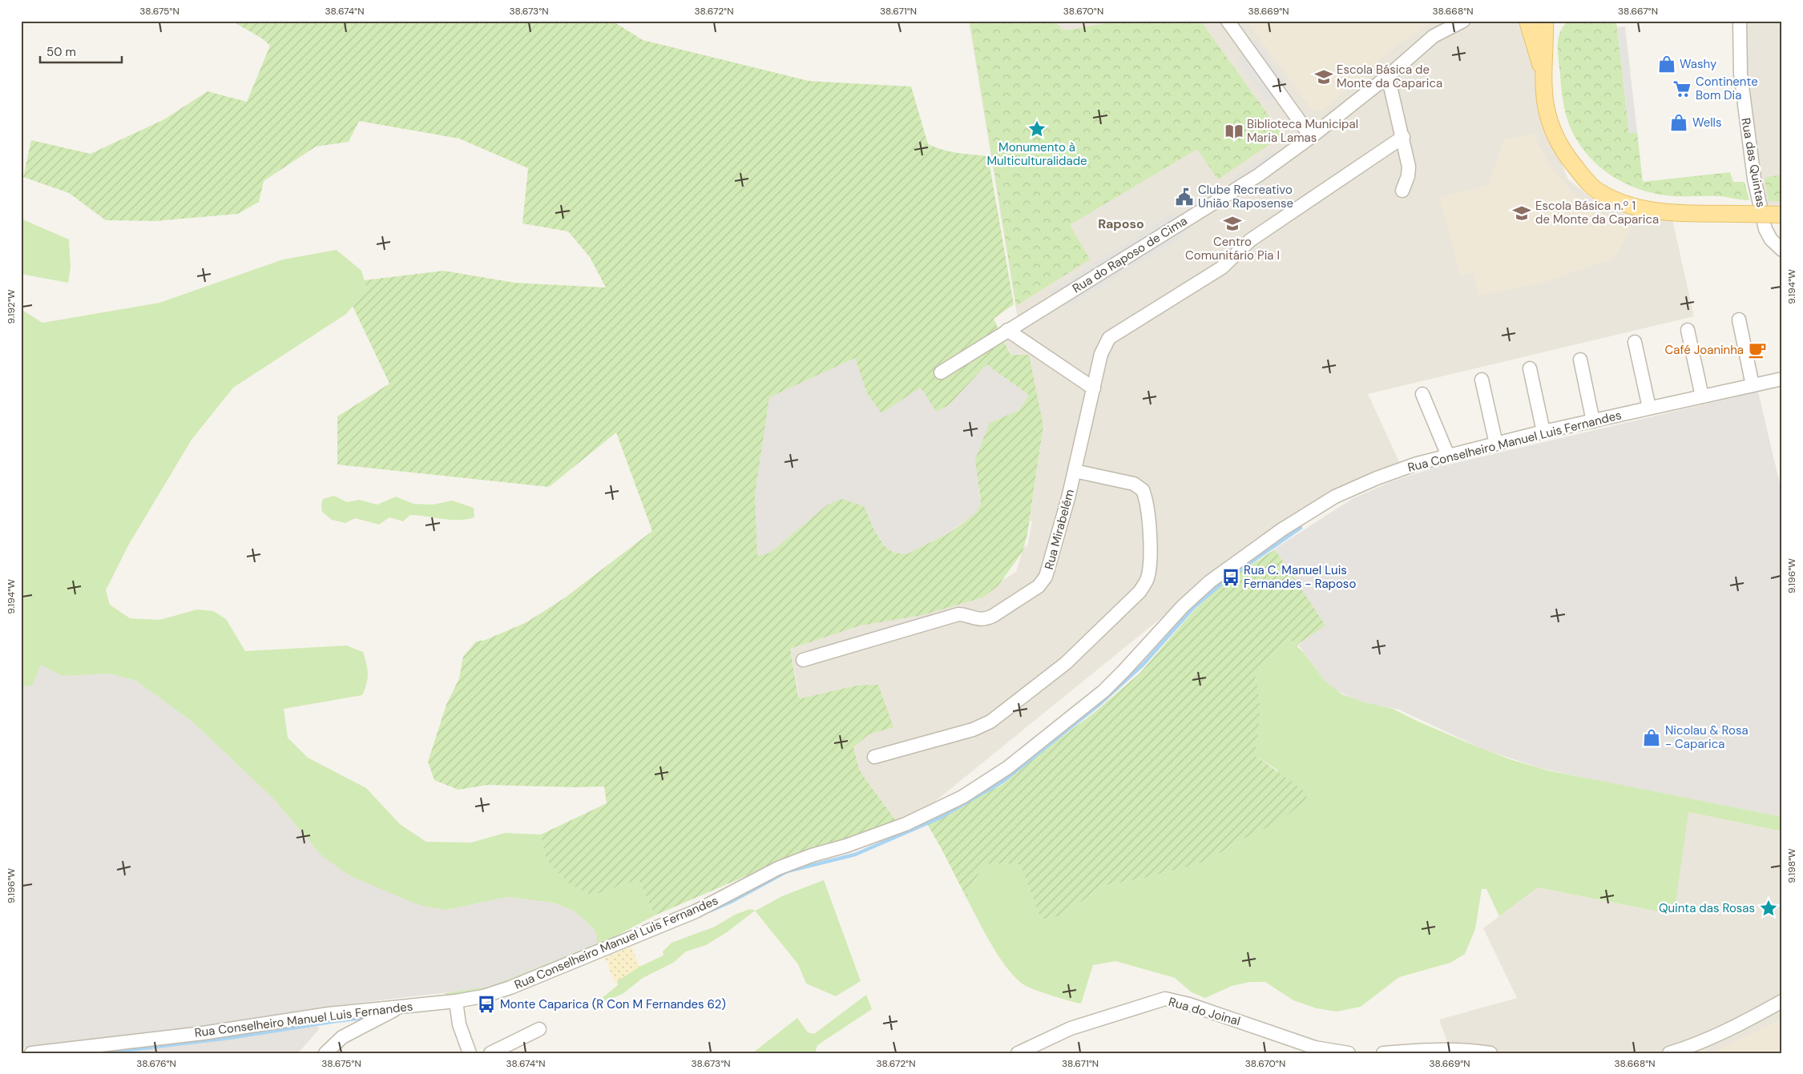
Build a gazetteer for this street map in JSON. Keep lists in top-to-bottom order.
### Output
{
  "streets": {
    "street": [
      "Rua das Quintas",
      "Rua do Raposo de Cima",
      "Rua Conselheiro Manuel Luis Fernandes",
      "Rua Mirabelém",
      "Rua do Joinal"
    ]
  },
  "districts": ["Raposo"],
  "places": {
    "shop": ["Washy", "Wells", "Nicolau & Rosa - Caparica"],
    "school or university": ["Escola Básica de Monte da Caparica", "Escola Básica n.º 1 de Monte da Caparica", "Centro Comunitário Pia I"],
    "supermarket": ["Continente Bom Dia"],
    "place": ["Monumento à Multiculturalidade", "Quinta das Rosas"],
    "library": ["Biblioteca Municipal Maria Lamas"],
    "public building": ["Clube Recreativo União Raposense"],
    "cafe": ["Café Joaninha"],
    "bus stop": ["Rua C. Manuel Luis Fernandes - Raposo", "Monte Caparica (R Con M Fernandes 62)"]
  },
  "scale_bar": "50 m",
  "coordinates": [
    "38.675°N",
    "38.674°N",
    "38.673°N",
    "38.672°N",
    "38.671°N",
    "38.670°N",
    "38.669°N",
    "38.668°N",
    "38.667°N",
    "9.194°W",
    "9.192°W",
    "9.196°W",
    "9.198°W",
    "38.676°N"
  ]
}
